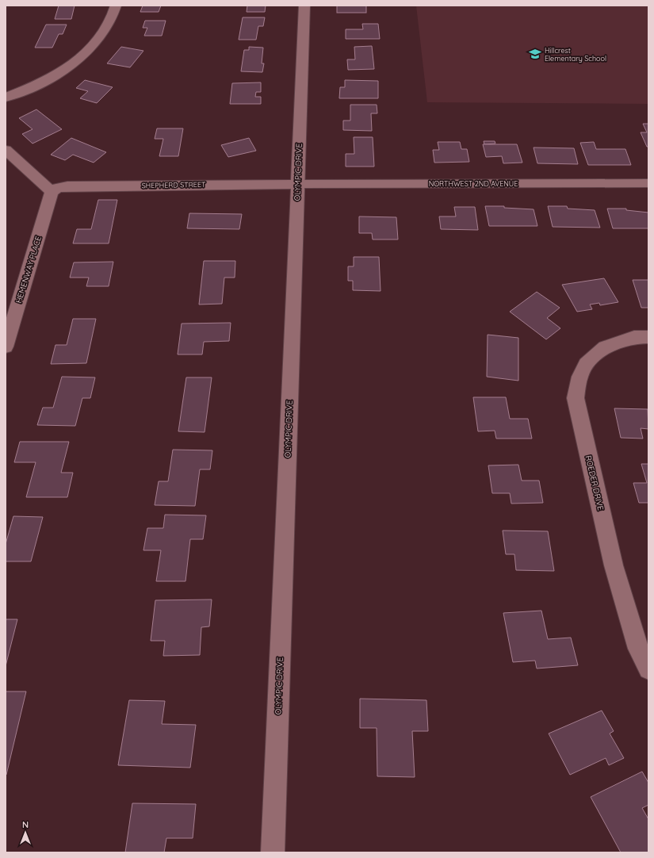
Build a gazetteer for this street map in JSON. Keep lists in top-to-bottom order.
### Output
{
  "streets": {
    "street": [
      "OLYMPIC DRIVE",
      "NORTHWEST 2ND AVENUE",
      "SHEPHERD STREET",
      "HEMENWAY PLACE",
      "ROEDER DRIVE"
    ]
  },
  "crossings": [
    ["OLYMPIC DRIVE", "NORTHWEST 2ND AVENUE"],
    ["OLYMPIC DRIVE", "SHEPHERD STREET"],
    ["NORTHWEST 2ND AVENUE", "SHEPHERD STREET"],
    ["SHEPHERD STREET", "HEMENWAY PLACE"]
  ],
  "places": {
    "school or university": ["Hillcrest Elementary School"]
  },
  "north": "top"
}
